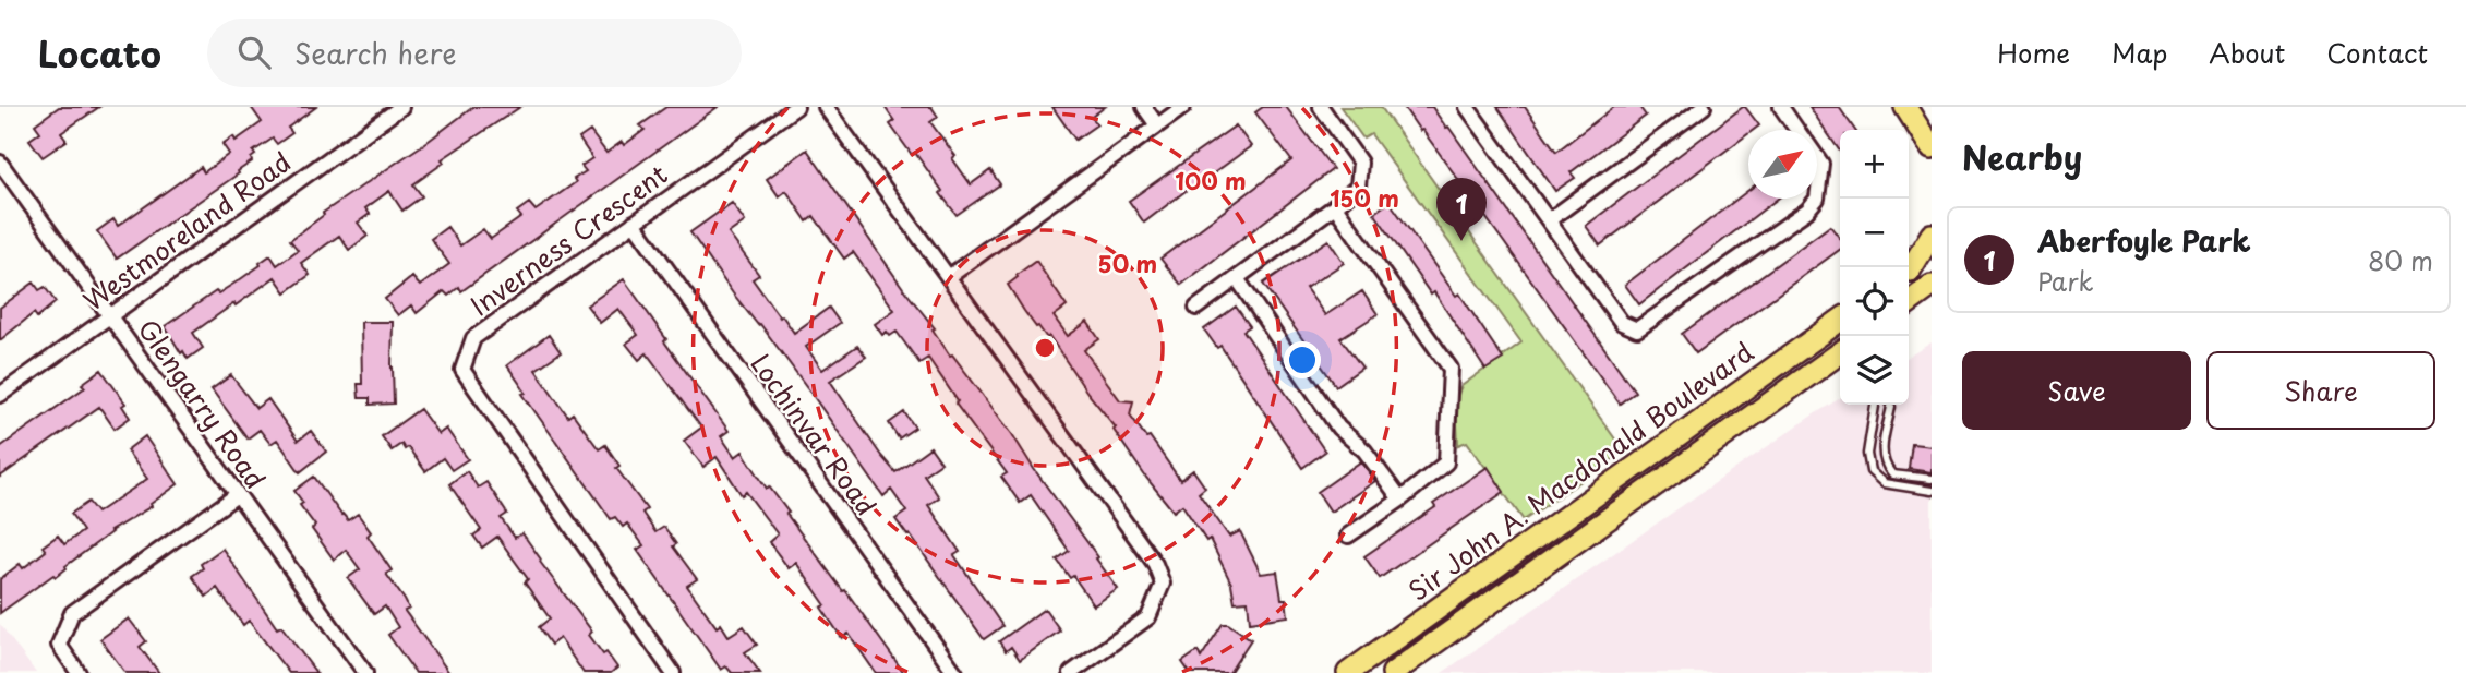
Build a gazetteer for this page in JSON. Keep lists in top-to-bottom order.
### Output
{
  "streets": {
    "main road": ["Sir John A. Macdonald Boulevard"],
    "street": [
      "Westmoreland Road",
      "Inverness Crescent",
      "Glengarry Road",
      "Lochinvar Road"
    ]
  },
  "crossings": [
    ["Westmoreland Road", "Glengarry Road"],
    ["Inverness Crescent", "Lochinvar Road"]
  ],
  "north": "top right",
  "page": {
    "header": "Locato",
    "search": "Search here",
    "nav": [
      "Home",
      "Map",
      "About",
      "Contact"
    ],
    "heading": "Nearby",
    "map_buttons": ["+", "−"],
    "pins": "1",
    "list": [
      {
        "mark": "1",
        "name": "Aberfoyle Park",
        "note": "Park",
        "value": "80 m"
      }
    ],
    "buttons": ["Save", "Share"]
  },
  "rings": ["100 m", "150 m", "50 m"]
}
